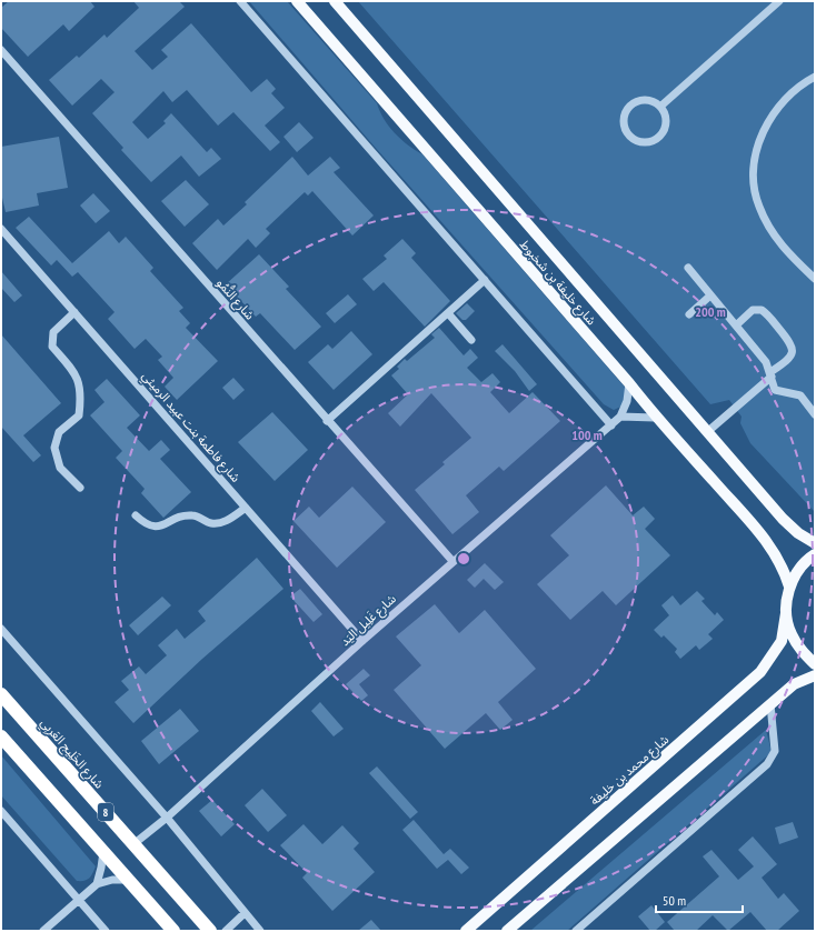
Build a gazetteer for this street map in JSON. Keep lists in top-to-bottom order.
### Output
{
  "streets": {
    "highway": ["شارع الخَلِيج العَربِي", "8"],
    "main road": ["شارع خليفة بن شخبوط", "شارع محمد بن خليفة"],
    "street": ["شارع النُّمُو", "شارع فاطمة بنت عبيد الرميثي", "شارع غَلِيل اليَد"]
  },
  "crossings": [
    ["شارع خليفة بن شخبوط", "شارع غَلِيل اليَد"],
    ["شارع خليفة بن شخبوط", "شارع محمد بن خليفة"],
    ["شارع النُّمُو", "شارع غَلِيل اليَد"],
    ["شارع فاطمة بنت عبيد الرميثي", "شارع غَلِيل اليَد"],
    ["شارع غَلِيل اليَد", "شارع الخَلِيج العَربِي"]
  ],
  "scale_bar": "50 m",
  "rings": ["200 m", "100 m"]
}
